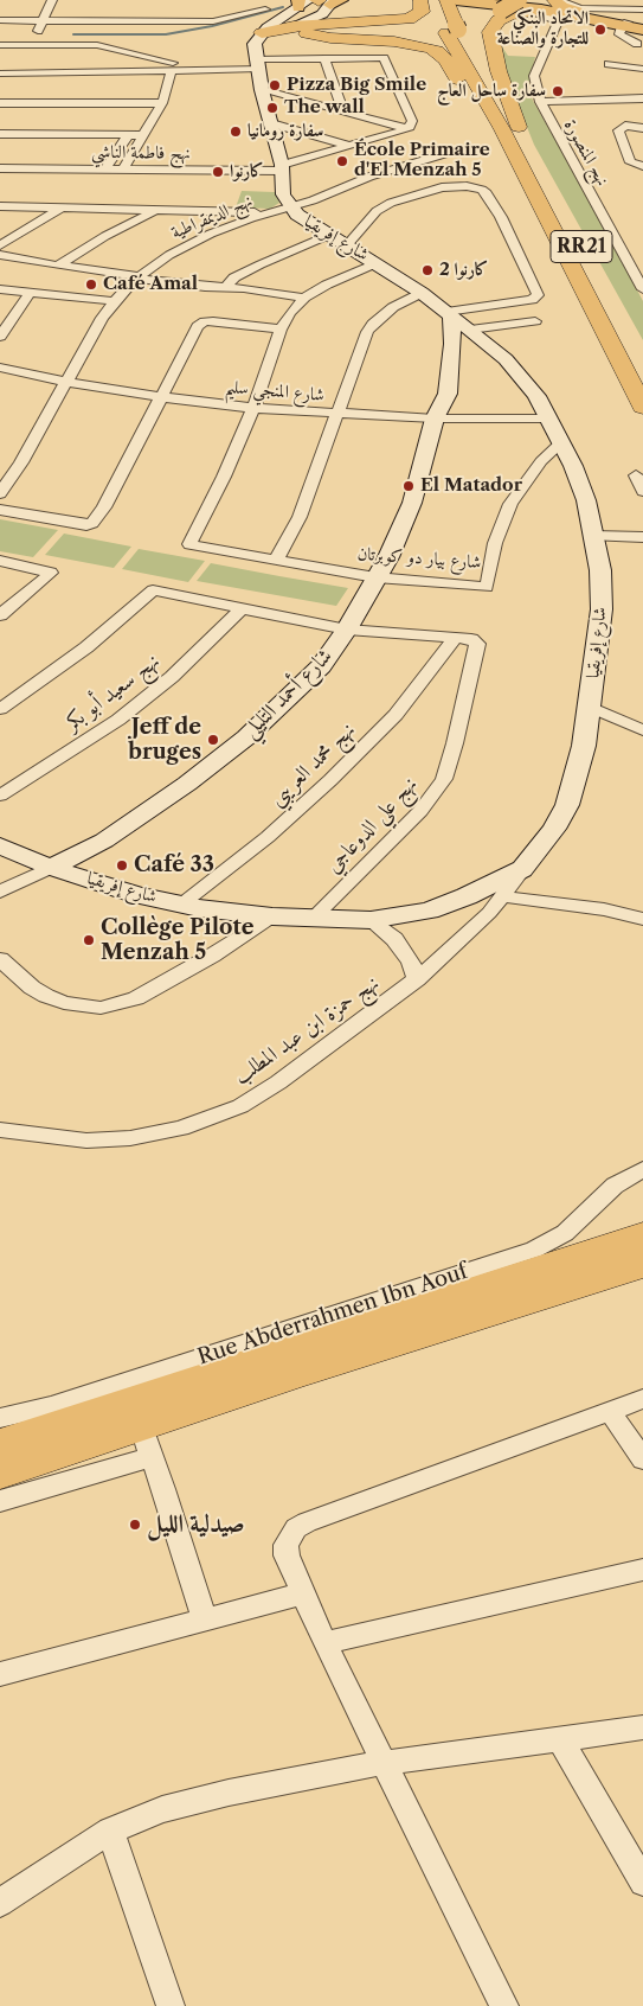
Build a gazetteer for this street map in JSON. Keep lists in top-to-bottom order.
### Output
{
  "streets": {
    "highway": ["RR21"],
    "street": [
      "نهج فاطمة الناشي",
      "نهج المنصورة",
      "نهج الديمقراطية",
      "شارع إفريقيا",
      "شارع المنجي سليم",
      "شارع بيار دو كوبرتان",
      "نهج سعيد أبو بكر",
      "شارع أحمد التليلي",
      "نهج محمد العريبي",
      "نهج علي الدوعاجي",
      "نهج حمزة ابن عبد المطلب",
      "Rue Abderrahmen Ibn Aouf"
    ]
  },
  "crossings": [
    ["نهج فاطمة الناشي", "شارع إفريقيا"],
    ["نهج الديمقراطية", "شارع إفريقيا"],
    ["نهج الديمقراطية", "شارع المنجي سليم"],
    ["شارع إفريقيا", "شارع المنجي سليم"],
    ["شارع إفريقيا", "شارع بيار دو كوبرتان"],
    ["شارع إفريقيا", "شارع أحمد التليلي"],
    ["شارع إفريقيا", "نهج محمد العريبي"],
    ["شارع إفريقيا", "نهج علي الدوعاجي"],
    ["شارع إفريقيا", "نهج حمزة ابن عبد المطلب"],
    ["شارع المنجي سليم", "شارع أحمد التليلي"],
    ["شارع بيار دو كوبرتان", "شارع أحمد التليلي"],
    ["شارع أحمد التليلي", "نهج علي الدوعاجي"],
    ["نهج محمد العريبي", "نهج علي الدوعاجي"]
  ],
  "places": [
    "الاتحاد البنكي للتجارة والصناعة",
    "Pizza Big Smile",
    "سفارة ساحل العاج",
    "The wall",
    "سفارة رومانيا",
    "École Primaire d'El Menzah 5",
    "كارنوا",
    "كارنوا 2",
    "Café Amal",
    "El Matador",
    "Jeff de bruges",
    "Café 33",
    "Collège Pilote Menzah 5",
    "صيدلية الليل"
  ]
}
